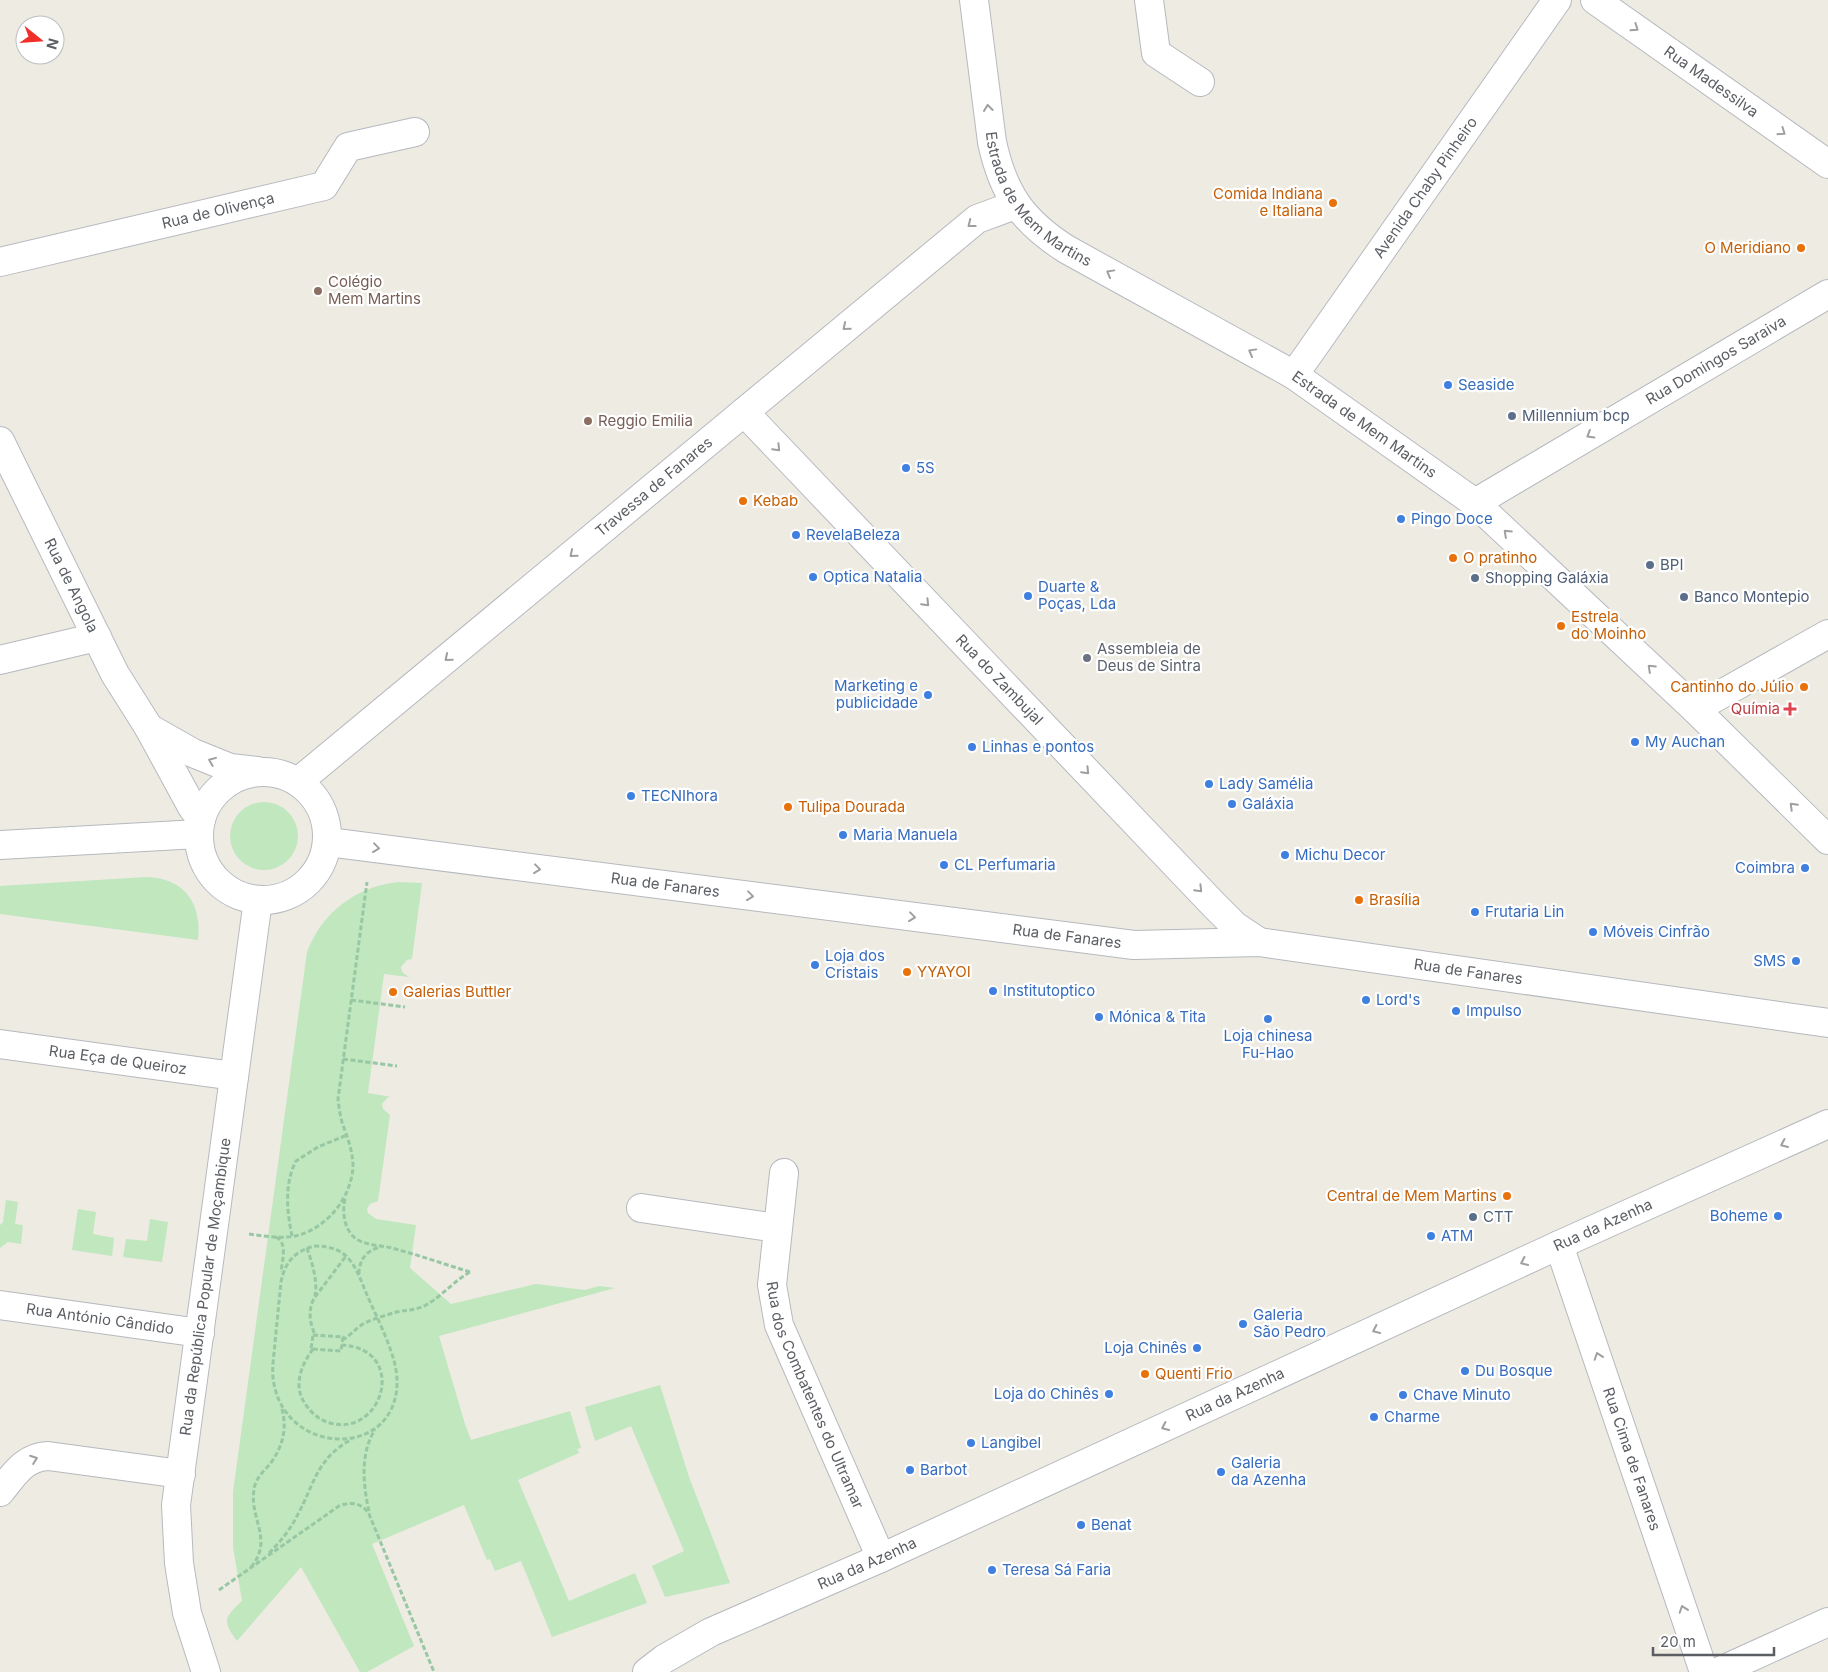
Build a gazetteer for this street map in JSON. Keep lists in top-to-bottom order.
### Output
{
  "streets": {
    "street": [
      "Rua Madessilva",
      "Avenida Chaby Pinheiro",
      "Estrada de Mem Martins",
      "Rua de Olivença",
      "Rua Domingos Saraiva",
      "Travessa de Fanares",
      "Rua de Angola",
      "Rua do Zambujal",
      "Rua de Fanares",
      "Rua Eça de Queiroz",
      "Rua da Azenha",
      "Rua da República Popular de Moçambique",
      "Rua António Cândido",
      "Rua dos Combatentes do Ultramar",
      "Rua Cima de Fanares"
    ]
  },
  "crossings": [
    ["Avenida Chaby Pinheiro", "Estrada de Mem Martins"],
    ["Estrada de Mem Martins", "Rua Domingos Saraiva"],
    ["Estrada de Mem Martins", "Travessa de Fanares"],
    ["Travessa de Fanares", "Rua de Angola"],
    ["Travessa de Fanares", "Rua do Zambujal"],
    ["Travessa de Fanares", "Rua de Fanares"],
    ["Travessa de Fanares", "Rua da República Popular de Moçambique"],
    ["Rua de Angola", "Rua de Fanares"],
    ["Rua de Angola", "Rua da República Popular de Moçambique"],
    ["Rua do Zambujal", "Rua de Fanares"],
    ["Rua de Fanares", "Rua da República Popular de Moçambique"],
    ["Rua Eça de Queiroz", "Rua da República Popular de Moçambique"],
    ["Rua da Azenha", "Rua dos Combatentes do Ultramar"],
    ["Rua da Azenha", "Rua Cima de Fanares"],
    ["Rua da República Popular de Moçambique", "Rua António Cândido"]
  ],
  "one_way": [
    "Rua Madessilva",
    "Estrada de Mem Martins",
    "Rua Domingos Saraiva",
    "Travessa de Fanares",
    "Rua do Zambujal",
    "Rua de Fanares",
    "Rua da Azenha",
    "Rua Cima de Fanares"
  ],
  "places": {
    "other": [
      "Comida Indiana e Italiana",
      "O Meridiano",
      "Colégio Mem Martins",
      "Seaside",
      "Millennium bcp",
      "Reggio Emilia",
      "5S",
      "Kebab",
      "Pingo Doce",
      "RevelaBeleza",
      "O pratinho",
      "BPI",
      "Optica Natalia",
      "Shopping Galáxia",
      "Duarte & Poças, Lda",
      "Banco Montepio",
      "Estrela do Moinho",
      "Assembleia de Deus de Sintra",
      "Cantinho do Júlio",
      "Marketing e publicidade",
      "My Auchan",
      "Linhas e pontos",
      "Lady Samélia",
      "TECNIhora",
      "Galáxia",
      "Tulipa Dourada",
      "Maria Manuela",
      "Michu Decor",
      "CL Perfumaria",
      "Coimbra",
      "Brasília",
      "Frutaria Lin",
      "Móveis Cinfrão",
      "SMS",
      "Loja dos Cristais",
      "YYAYOI",
      "Institutoptico",
      "Galerias Buttler",
      "Lord's",
      "Impulso",
      "Mónica & Tita",
      "Loja chinesa Fu-Hao",
      "Central de Mem Martins",
      "Boheme",
      "CTT",
      "ATM",
      "Galeria São Pedro",
      "Loja Chinês",
      "Du Bosque",
      "Quenti Frio",
      "Loja do Chinês",
      "Chave Minuto",
      "Charme",
      "Langibel",
      "Barbot",
      "Galeria da Azenha",
      "Benat",
      "Teresa Sá Faria"
    ],
    "health": ["Químia"]
  },
  "scale_bar": "20 m",
  "north": "right"
}
